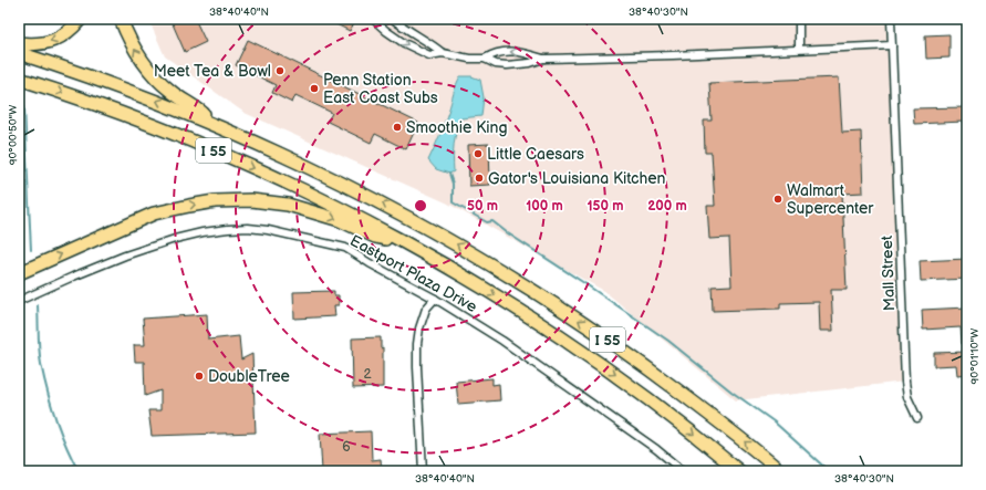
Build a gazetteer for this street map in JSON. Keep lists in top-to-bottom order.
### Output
{
  "streets": {
    "highway": ["I 55"],
    "street": ["Eastport Plaza Drive", "Mall Street"]
  },
  "places": [
    "Meet Tea & Bowl",
    "Penn Station East Coast Subs",
    "Smoothie King",
    "Little Caesars",
    "Gator's Louisiana Kitchen",
    "Walmart Supercenter",
    "DoubleTree"
  ],
  "house_numbers": ["2", "6"],
  "coordinates": [
    "38°40'40\"N",
    "38°40'30\"N",
    "90°00'50\"W",
    "90°01'10\"W"
  ],
  "rings": [
    "50 m",
    "100 m",
    "150 m",
    "200 m"
  ]
}
